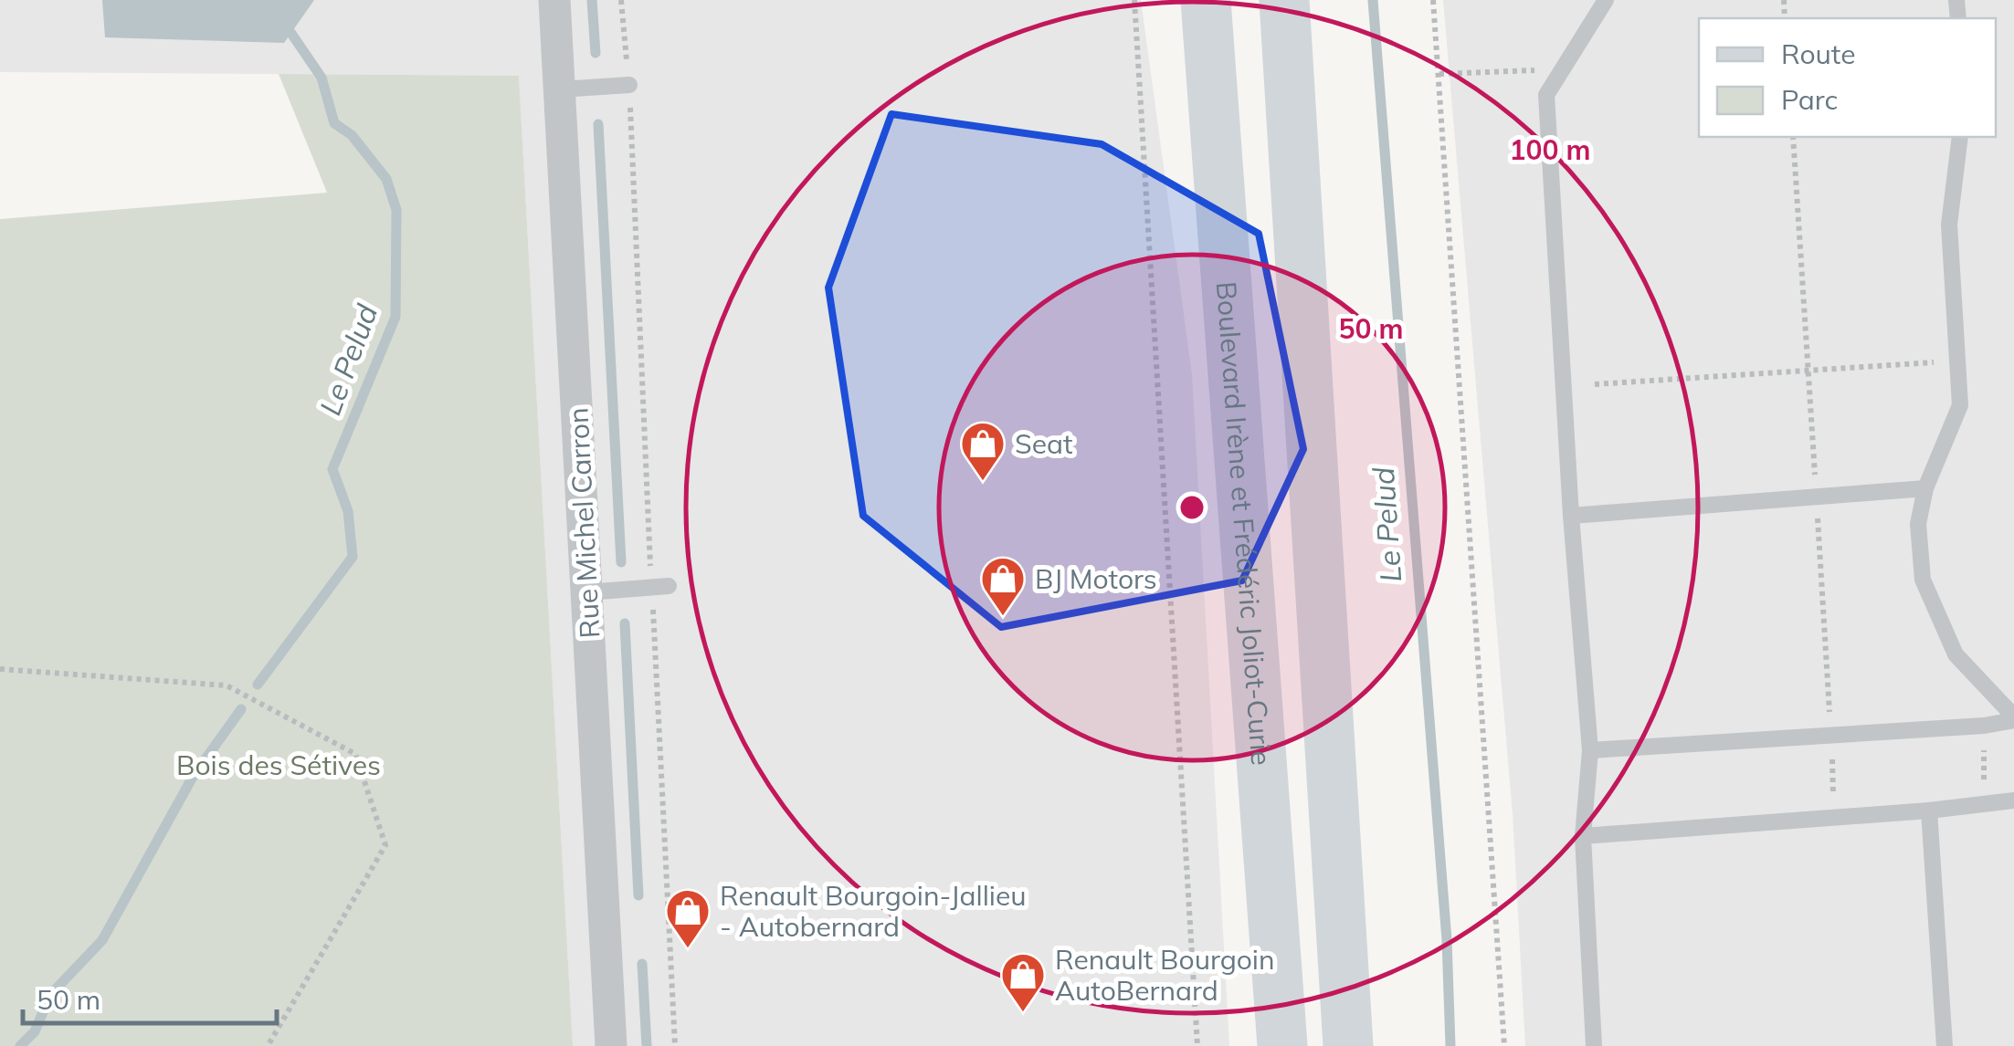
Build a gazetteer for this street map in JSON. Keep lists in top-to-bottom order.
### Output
{
  "streets": {
    "main road": ["Boulevard Irène et Frédéric Joliot-Curie"],
    "street": ["Rue Michel Carron"]
  },
  "water": ["Le Pelud"],
  "parks": ["Bois des Sétives"],
  "places": {
    "shop": [
      "Seat",
      "BJ Motors",
      "Renault Bourgoin-Jallieu - Autobernard",
      "Renault Bourgoin AutoBernard"
    ]
  },
  "legend": ["Route", "Parc"],
  "scale_bar": "50 m",
  "rings": ["100 m", "50 m"]
}
